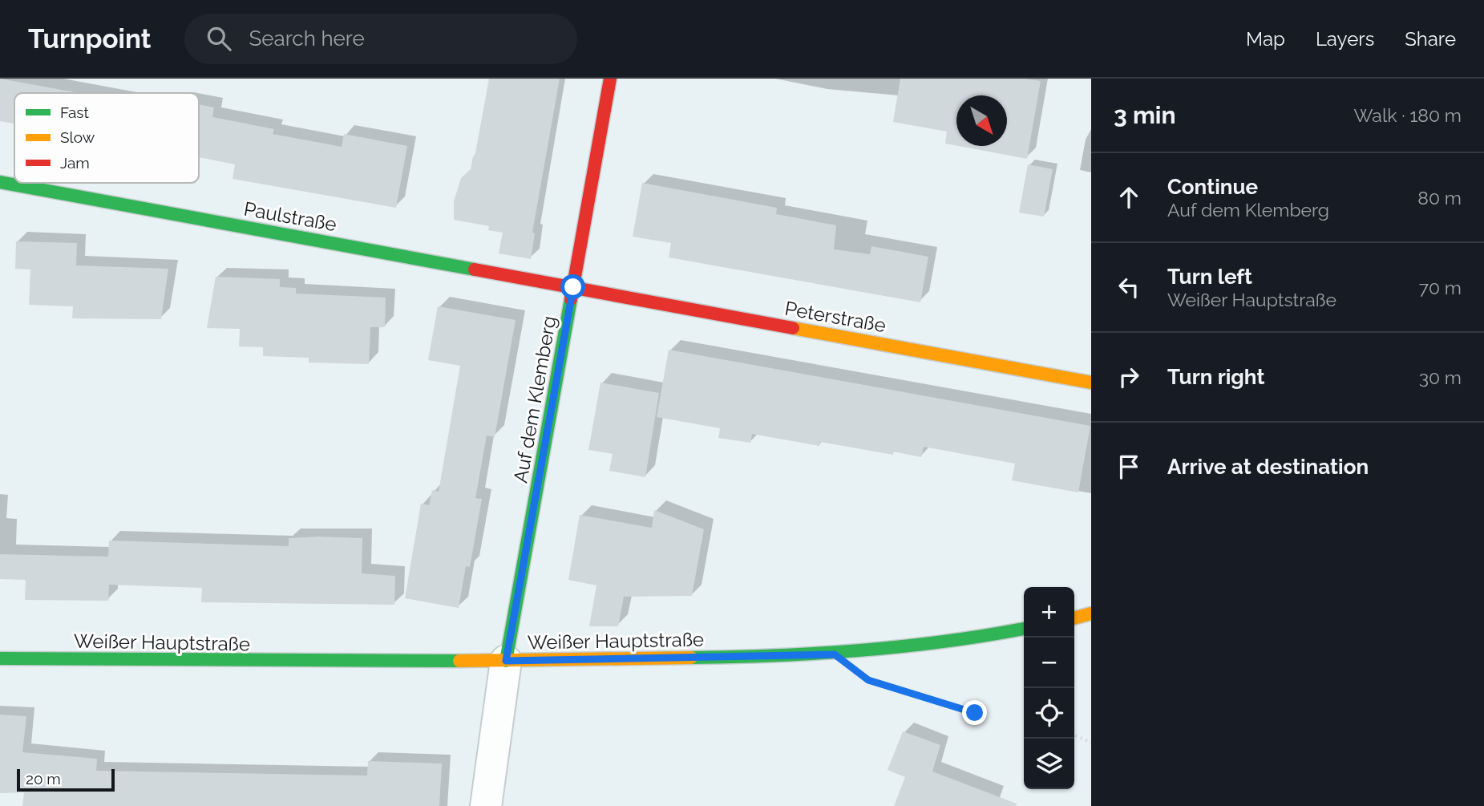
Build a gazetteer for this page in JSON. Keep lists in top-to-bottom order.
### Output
{
  "streets": {
    "street": [
      "Paulstraße",
      "Peterstraße",
      "Auf dem Klemberg",
      "Weißer Hauptstraße"
    ]
  },
  "crossings": [
    ["Paulstraße", "Peterstraße"],
    ["Paulstraße", "Auf dem Klemberg"],
    ["Peterstraße", "Auf dem Klemberg"],
    ["Auf dem Klemberg", "Weißer Hauptstraße"]
  ],
  "legend": ["Fast", "Slow", "Jam"],
  "scale_bar": "20 m",
  "north": "bottom right",
  "page": {
    "header": "Turnpoint",
    "search": "Search here",
    "nav": ["Map", "Layers", "Share"],
    "heading": ["3 min", "Walk · 180 m"],
    "list": [
      ["Continue", "Auf dem Klemberg", "80 m"],
      ["Turn left", "Weißer Hauptstraße", "70 m"],
      ["Turn right", "30 m"],
      "Arrive at destination"
    ],
    "map_buttons": ["+", "−"],
    "scale": "20 m"
  }
}
